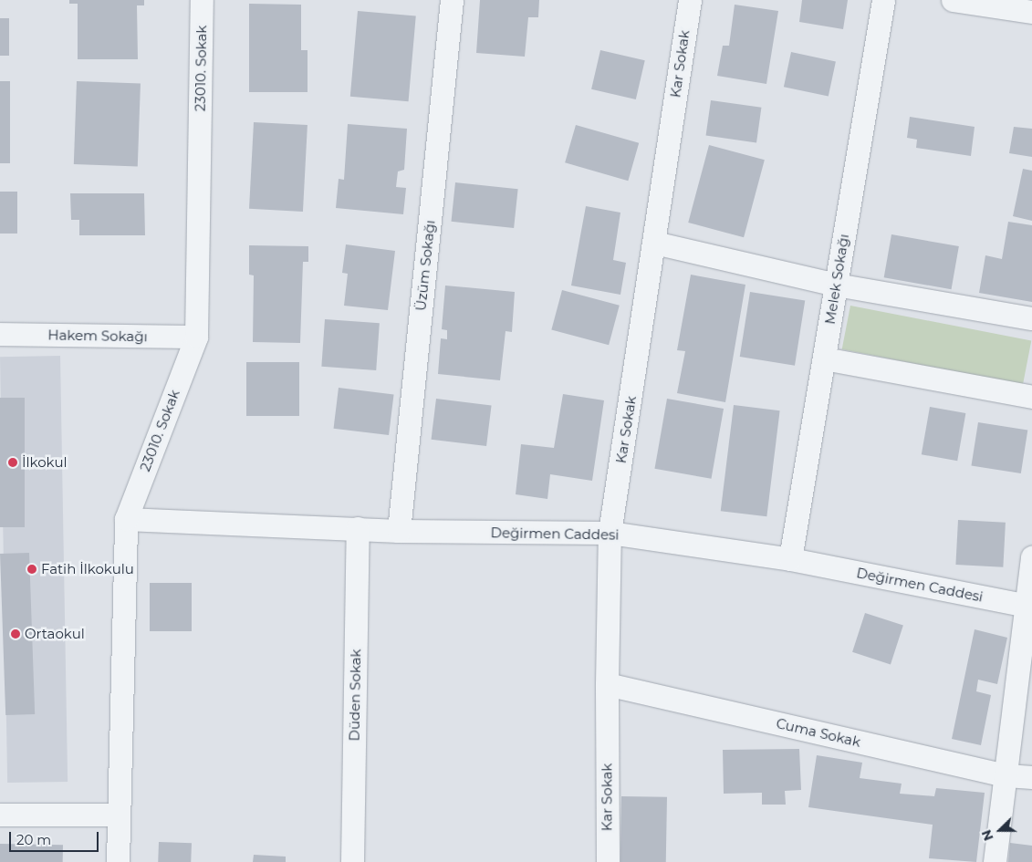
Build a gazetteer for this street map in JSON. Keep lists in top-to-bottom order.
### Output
{
  "streets": {
    "street": [
      "Kar Sokak",
      "23010. Sokak",
      "Üzüm Sokağı",
      "Melek Sokağı",
      "Hakem Sokağı",
      "Değirmen Caddesi",
      "Düden Sokak",
      "Cuma Sokak"
    ]
  },
  "crossings": [
    ["Kar Sokak", "Değirmen Caddesi"],
    ["Kar Sokak", "Cuma Sokak"],
    ["23010. Sokak", "Hakem Sokağı"],
    ["23010. Sokak", "Değirmen Caddesi"],
    ["Üzüm Sokağı", "Değirmen Caddesi"],
    ["Melek Sokağı", "Değirmen Caddesi"],
    ["Değirmen Caddesi", "Düden Sokak"]
  ],
  "places": ["İlkokul", "Fatih İlkokulu", "Ortaokul"],
  "scale_bar": "20 m",
  "north": "left"
}
